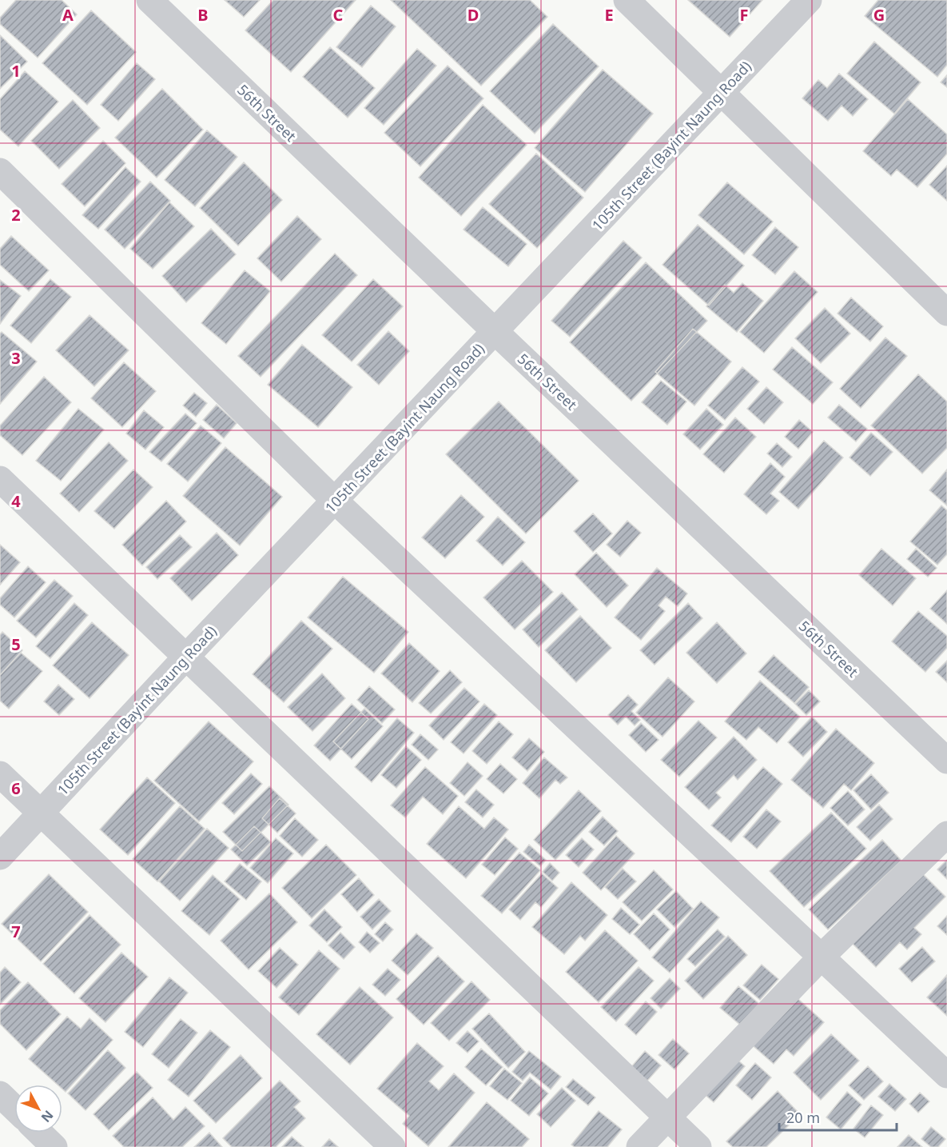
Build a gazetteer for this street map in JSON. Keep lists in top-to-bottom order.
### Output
{
  "streets": {
    "street": ["56th Street", "105th Street (Bayint Naung Road)"]
  },
  "crossings": [
    ["56th Street", "105th Street (Bayint Naung Road)"]
  ],
  "scale_bar": "20 m",
  "north": "bottom right",
  "grid": {
    "columns": [
      "A",
      "B",
      "C",
      "D",
      "E",
      "F",
      "G"
    ],
    "rows": [
      "1",
      "2",
      "3",
      "4",
      "5",
      "6",
      "7"
    ]
  }
}
